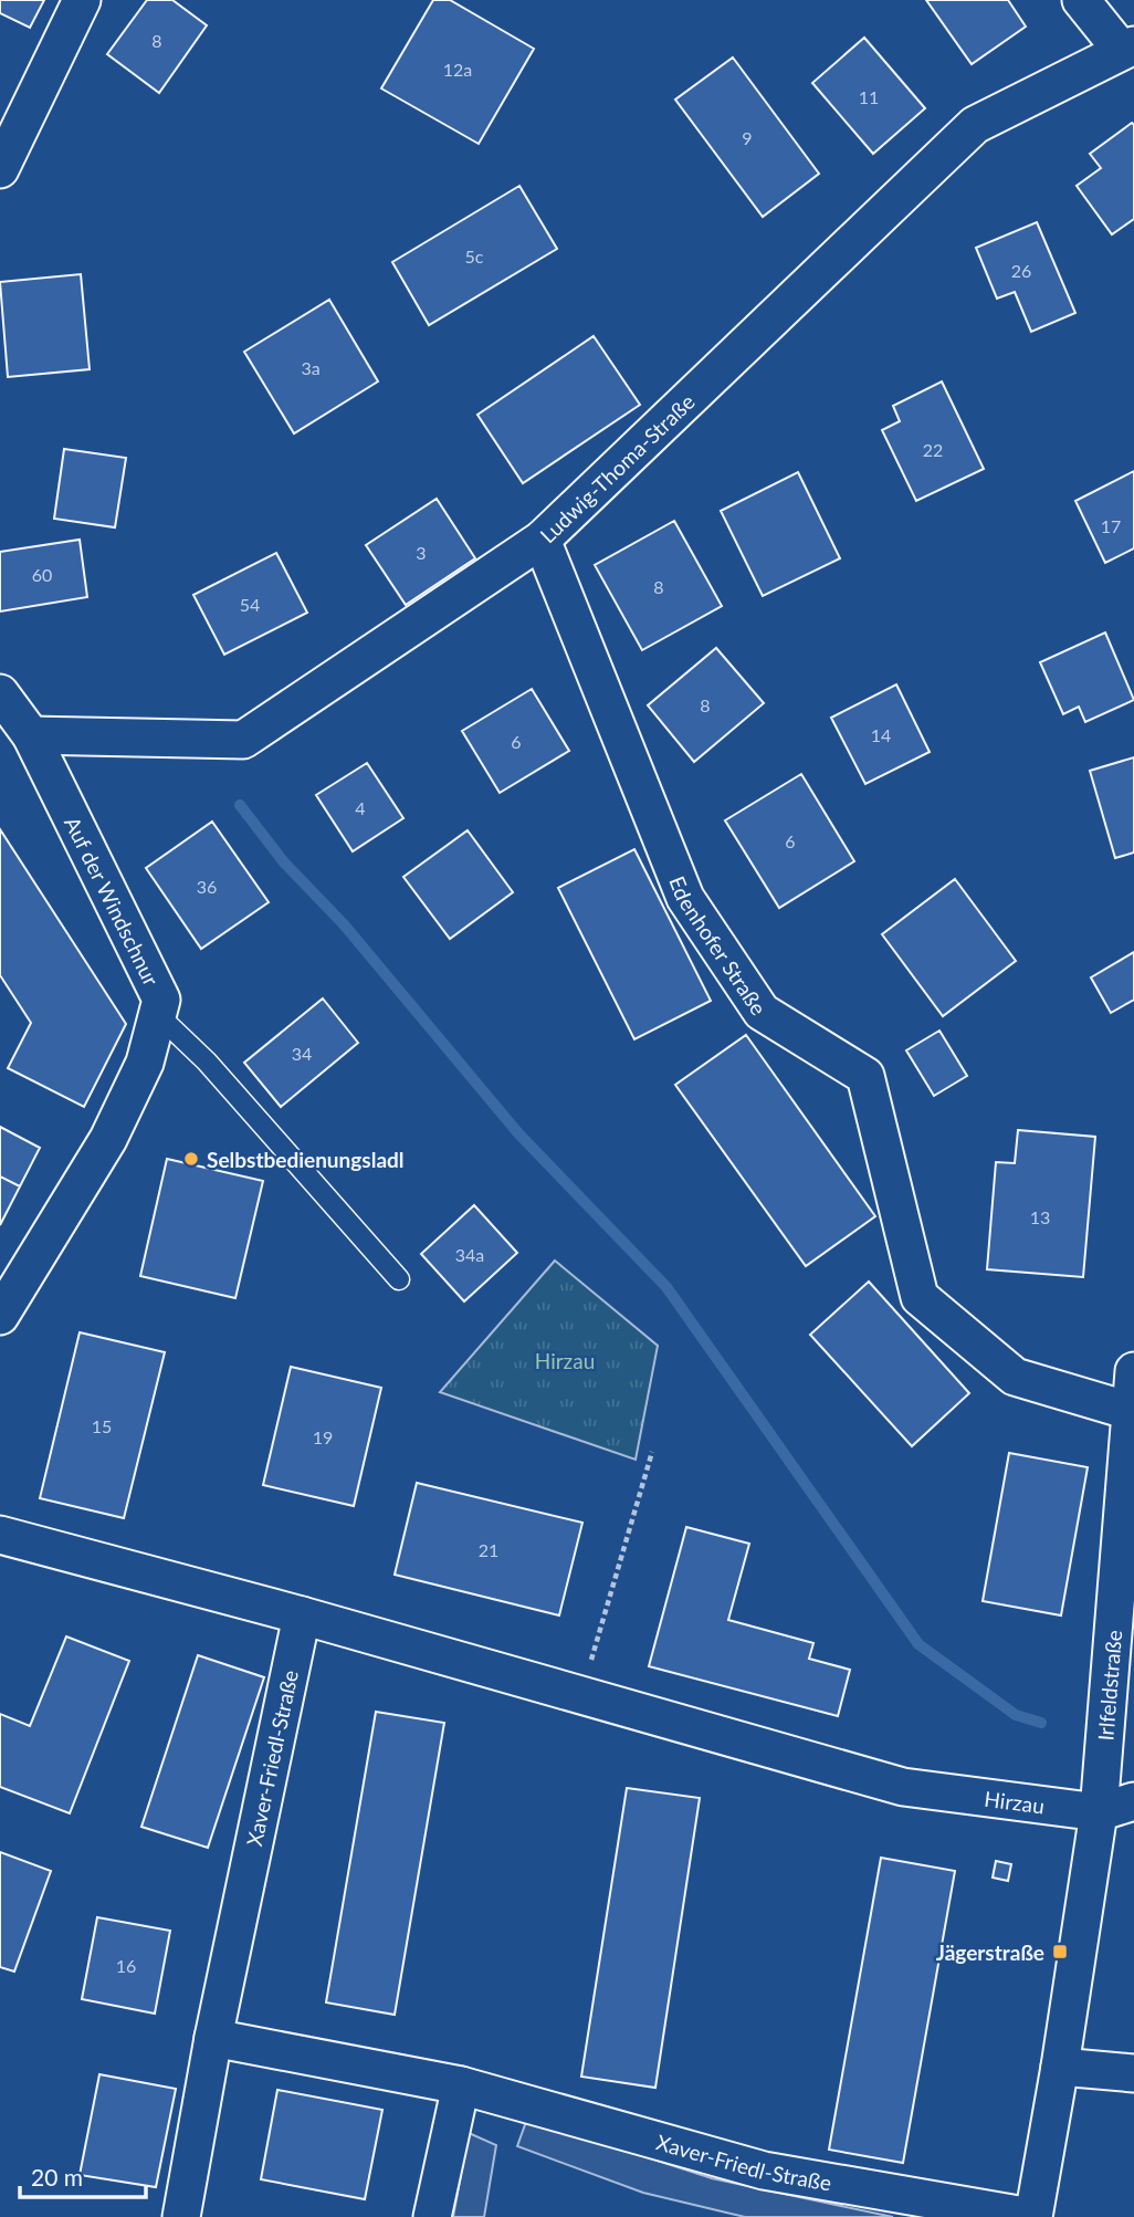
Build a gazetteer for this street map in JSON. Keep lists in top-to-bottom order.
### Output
{
  "streets": {
    "street": [
      "Ludwig-Thoma-Straße",
      "Auf der Windschnur",
      "Edenhofer Straße",
      "Irlfeldstraße",
      "Xaver-Friedl-Straße",
      "Hirzau"
    ]
  },
  "crossings": [
    ["Ludwig-Thoma-Straße", "Auf der Windschnur"],
    ["Ludwig-Thoma-Straße", "Edenhofer Straße"],
    ["Edenhofer Straße", "Irlfeldstraße"],
    ["Irlfeldstraße", "Hirzau"],
    ["Xaver-Friedl-Straße", "Hirzau"]
  ],
  "parks": ["Hirzau"],
  "places": {
    "other": ["Selbstbedienungsladl"],
    "transit": ["Jägerstraße"]
  },
  "house_numbers": [
    "8",
    "12a",
    "11",
    "9",
    "5c",
    "26",
    "3a",
    "22",
    "17",
    "3",
    "60",
    "8",
    "54",
    "8",
    "14",
    "6",
    "4",
    "6",
    "36",
    "34",
    "13",
    "34a",
    "15",
    "19",
    "21",
    "16"
  ],
  "scale_bar": "20 m"
}
